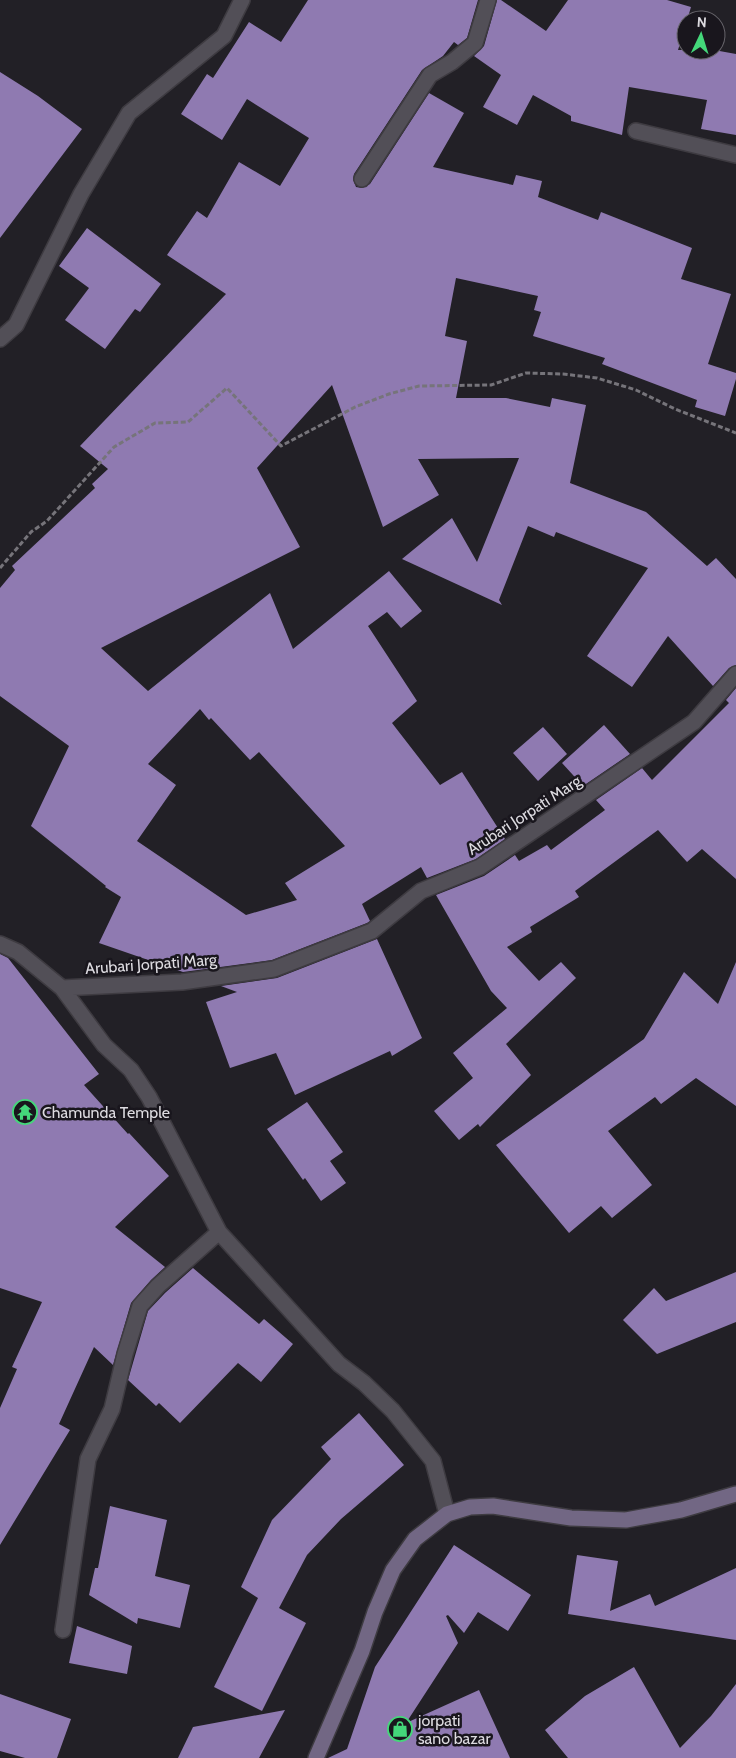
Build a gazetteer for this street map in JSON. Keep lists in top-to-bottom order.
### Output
{
  "streets": {
    "street": ["Arubari Jorpati Marg"]
  },
  "places": {
    "temple": ["Chamunda Temple"],
    "shop": ["jorpati sano bazar"]
  },
  "north": "top"
}
